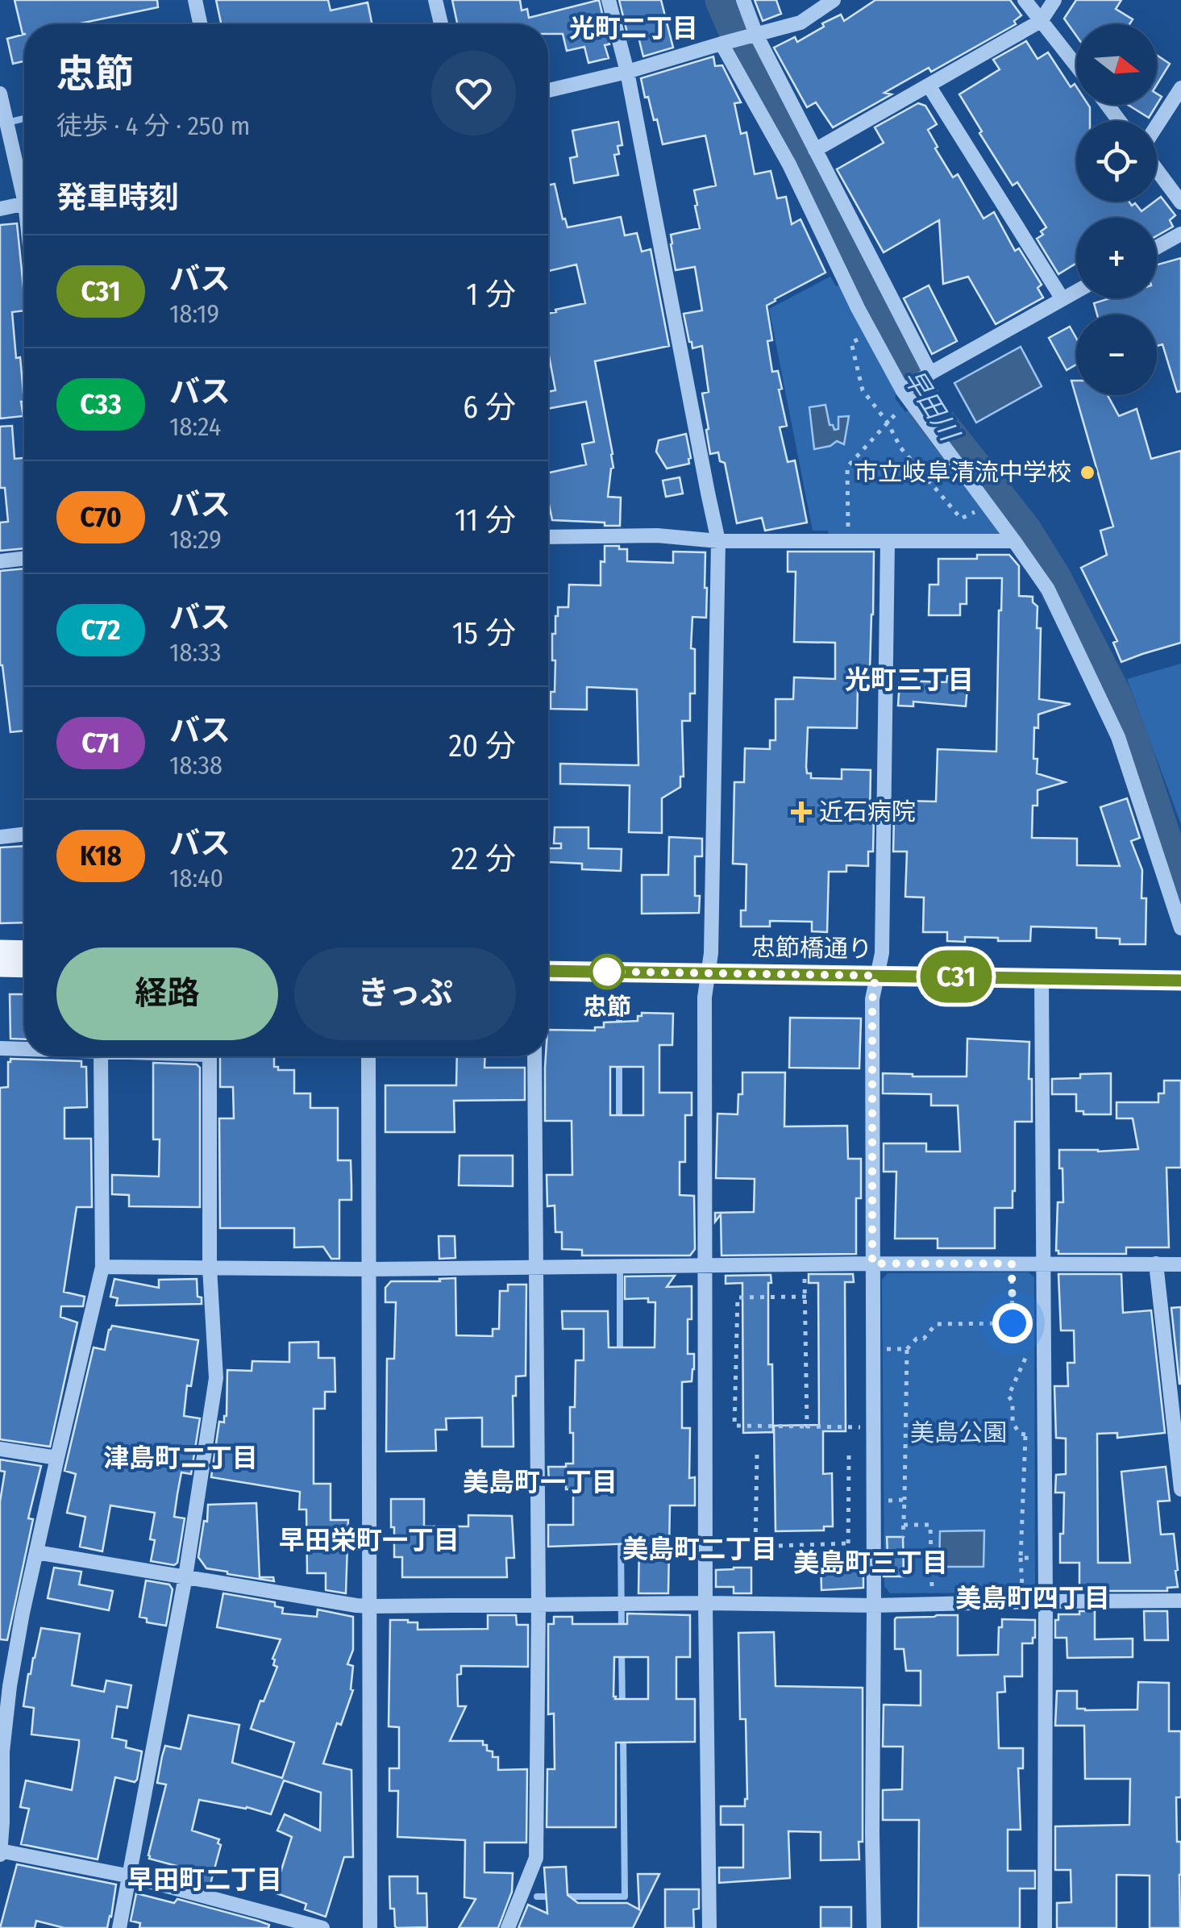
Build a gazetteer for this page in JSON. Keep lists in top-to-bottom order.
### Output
{
  "streets": {
    "main road": ["忠節橋通り"]
  },
  "districts": [
    "光町二丁目",
    "光町三丁目",
    "津島町二丁目",
    "美島町一丁目",
    "早田栄町一丁目",
    "美島町二丁目",
    "美島町三丁目",
    "美島町四丁目",
    "早田町二丁目"
  ],
  "water": ["早田川"],
  "parks": ["美島公園"],
  "places": {
    "other": ["市立岐阜清流中学校", "忠節"],
    "health": ["近石病院"]
  },
  "lines": ["bus line C31"],
  "north": "right",
  "page": {
    "on_map": "C31",
    "map_buttons": ["+", "−"],
    "heading": [
      ["忠節", "徒歩 · 4 分 · 250 m"],
      "発車時刻"
    ],
    "list": [
      {
        "mark": "C31",
        "name": "バス",
        "note": "18:19",
        "value": "1 分"
      },
      {
        "mark": "C33",
        "name": "バス",
        "note": "18:24",
        "value": "6 分"
      },
      {
        "mark": "C70",
        "name": "バス",
        "note": "18:29",
        "value": "11 分"
      },
      {
        "mark": "C72",
        "name": "バス",
        "note": "18:33",
        "value": "15 分"
      },
      {
        "mark": "C71",
        "name": "バス",
        "note": "18:38",
        "value": "20 分"
      },
      {
        "mark": "K18",
        "name": "バス",
        "note": "18:40",
        "value": "22 分"
      }
    ],
    "buttons": ["経路", "きっぷ"]
  }
}
